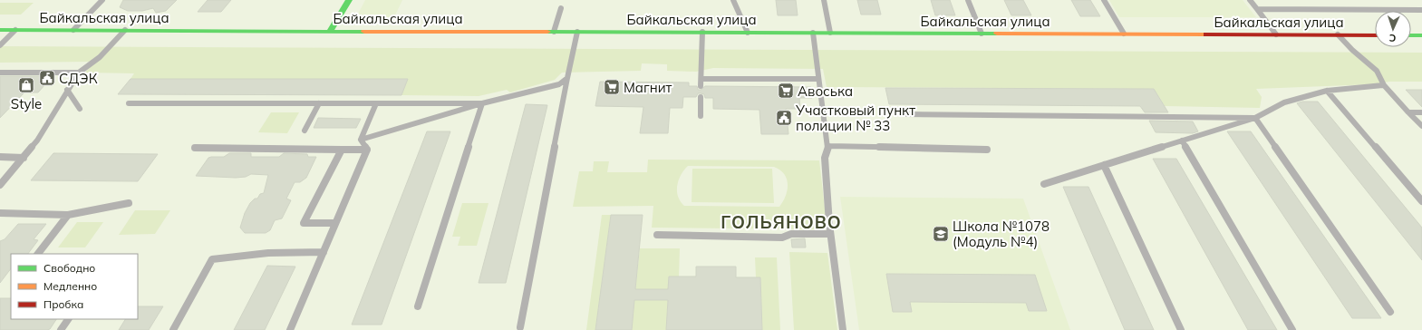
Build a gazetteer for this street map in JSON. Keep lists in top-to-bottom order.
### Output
{
  "streets": {
    "street": ["Байкальская улица"]
  },
  "districts": ["ГОЛЬЯНОВО"],
  "places": {
    "public building": ["СДЭК", "Участковый пункт полиции № 33"],
    "shop": ["Style"],
    "supermarket": ["Магнит", "Авоська"],
    "school or university": ["Школа №1078 (Модуль №4)"]
  },
  "legend": ["Свободно", "Медленно", "Пробка"],
  "north": "bottom"
}
